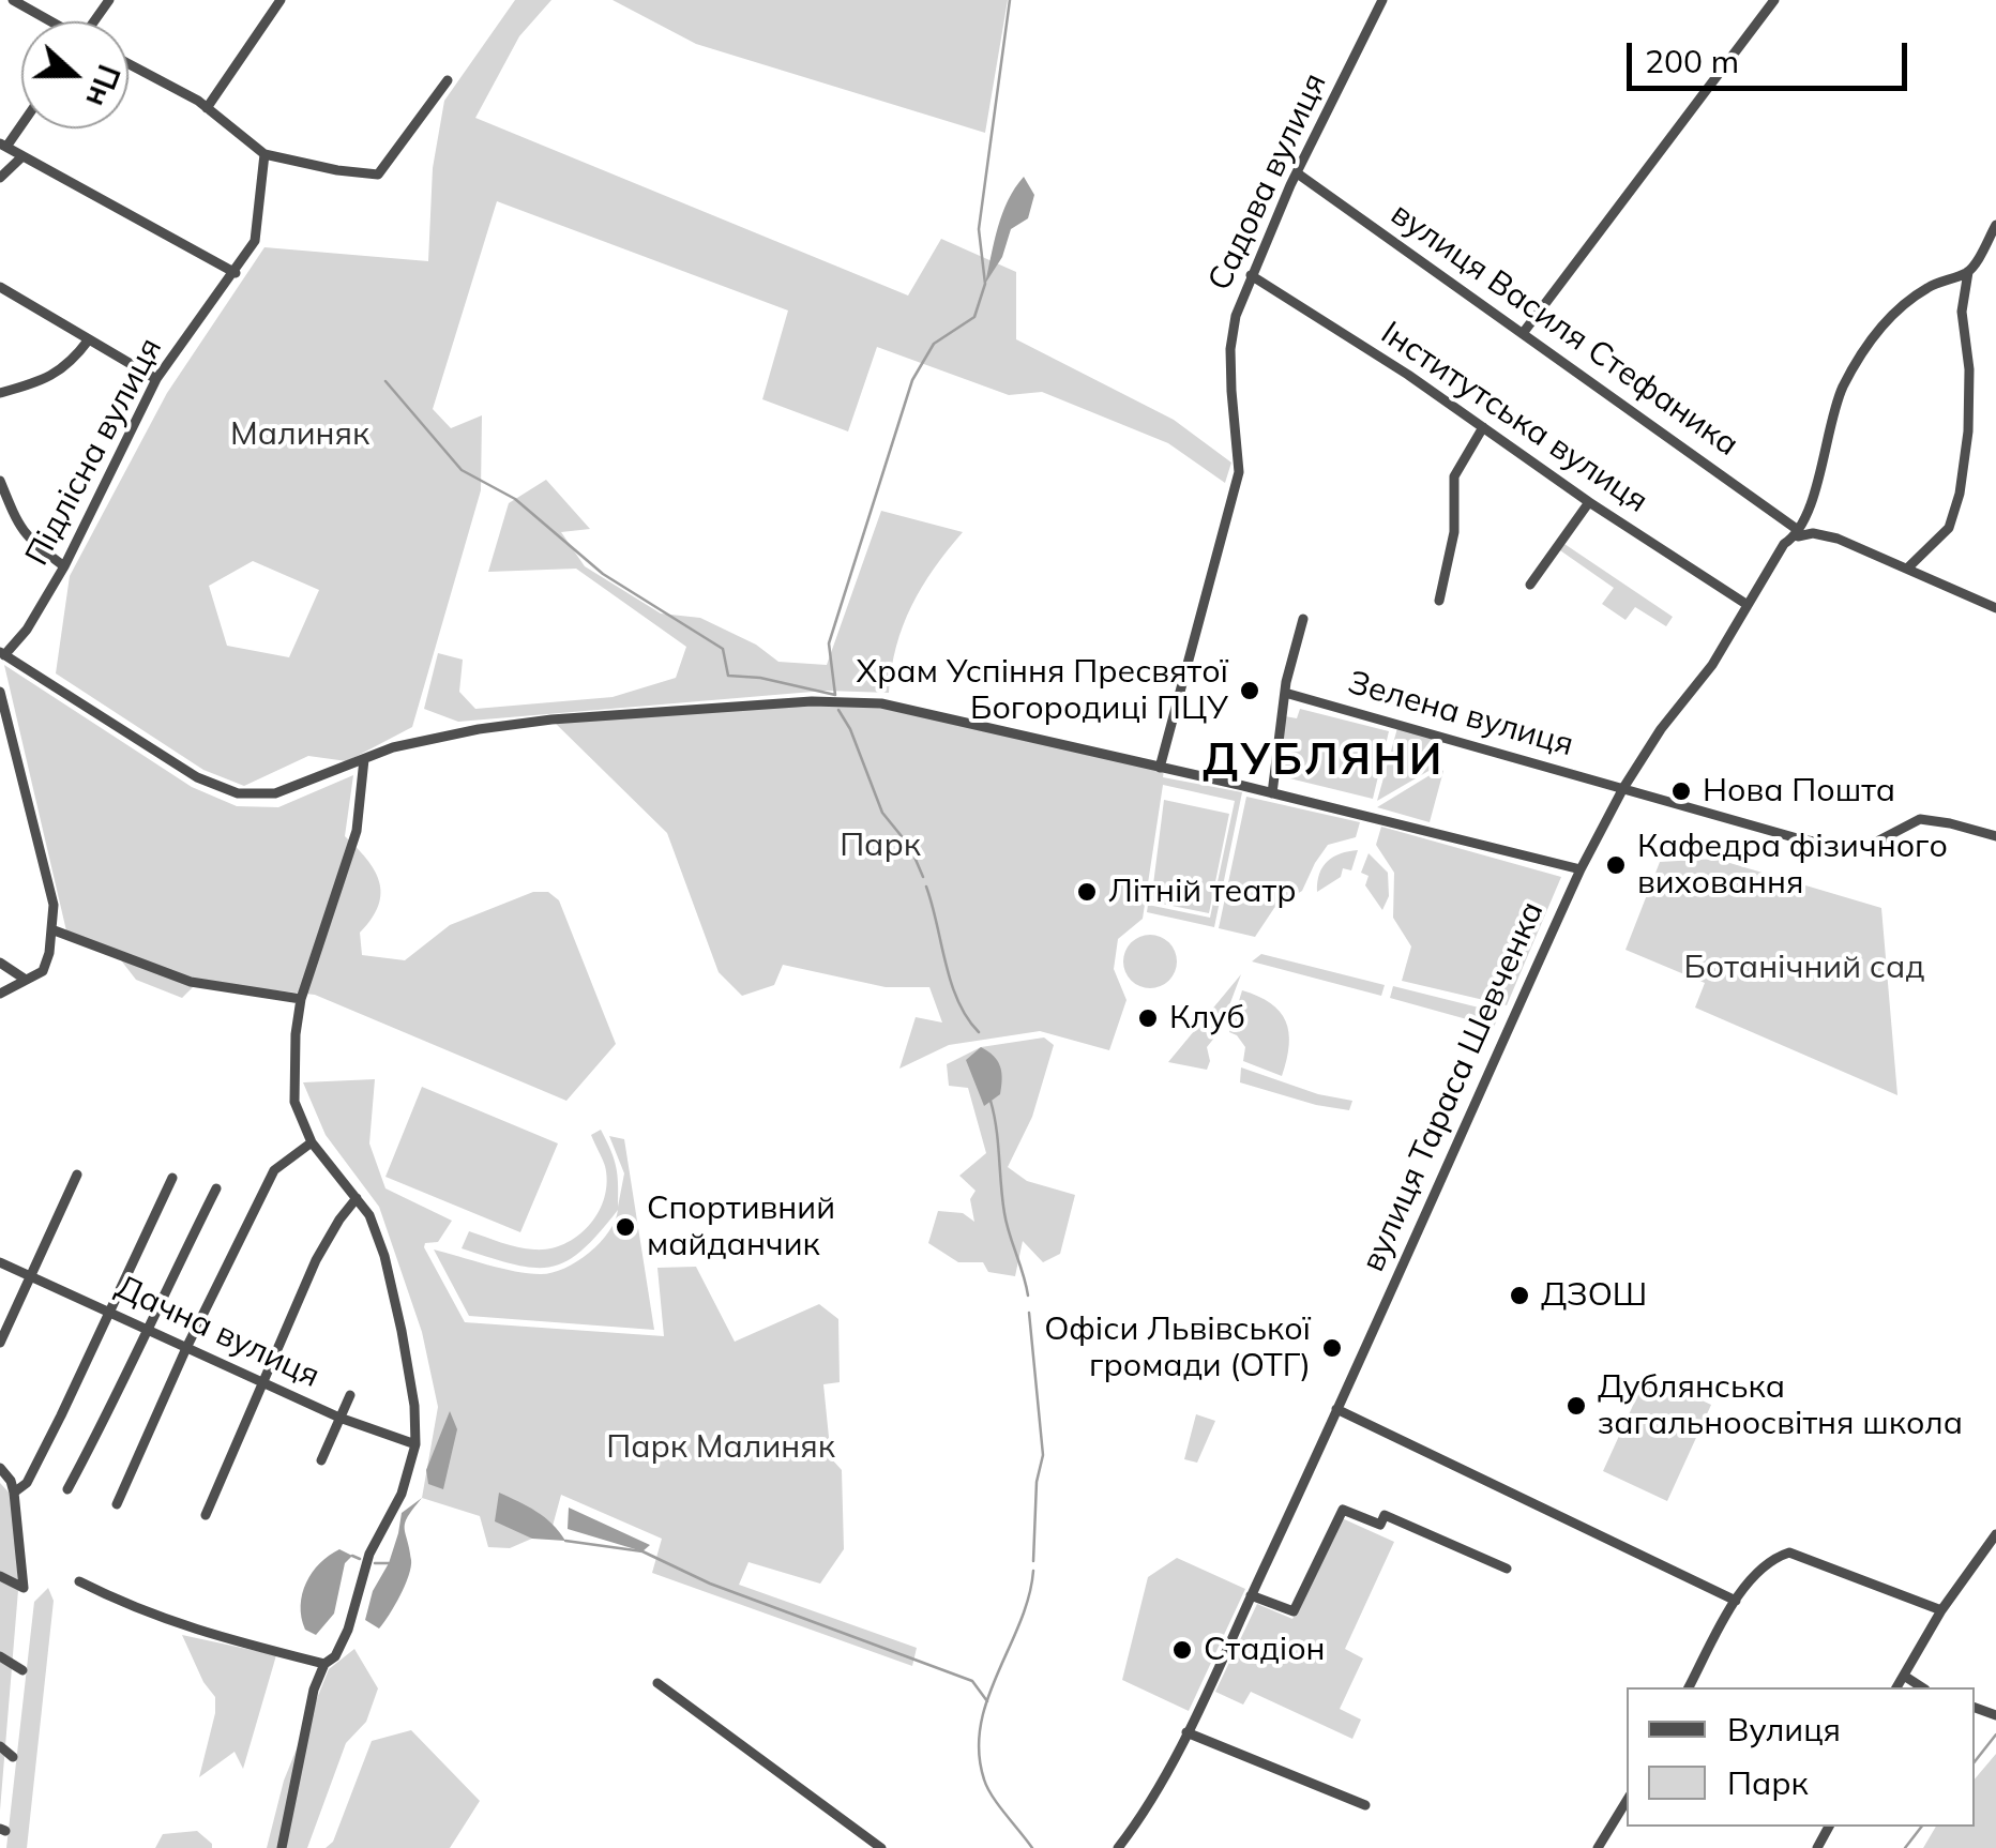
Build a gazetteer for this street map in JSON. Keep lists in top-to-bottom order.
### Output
{
  "streets": {
    "street": [
      "Садова вулиця",
      "вулиця Василя Стефаника",
      "Інститутська вулиця",
      "Підлісна вулиця",
      "Зелена вулиця",
      "вулиця Тараса Шевченка",
      "Дачна вулиця"
    ]
  },
  "crossings": [
    ["Садова вулиця", "вулиця Василя Стефаника"],
    ["Садова вулиця", "Інститутська вулиця"],
    ["вулиця Василя Стефаника", "вулиця Тараса Шевченка"],
    ["Інститутська вулиця", "вулиця Тараса Шевченка"],
    ["Зелена вулиця", "вулиця Тараса Шевченка"]
  ],
  "districts": ["ДУБЛЯНИ"],
  "parks": [
    "Малиняк",
    "Парк",
    "Ботанічний сад",
    "Парк Малиняк"
  ],
  "places": [
    "Храм Успіння Пресвятої Богородиці ПЦУ",
    "Нова Пошта",
    "Кафедра фізичного виховання",
    "Літній театр",
    "Клуб",
    "Спортивний майданчик",
    "ДЗОШ",
    "Офіси Львівської громади (ОТГ)",
    "Дублянська загальноосвітня школа",
    "Стадіон"
  ],
  "legend": ["Вулиця", "Парк"],
  "scale_bar": "200 m",
  "north": "right"
}
